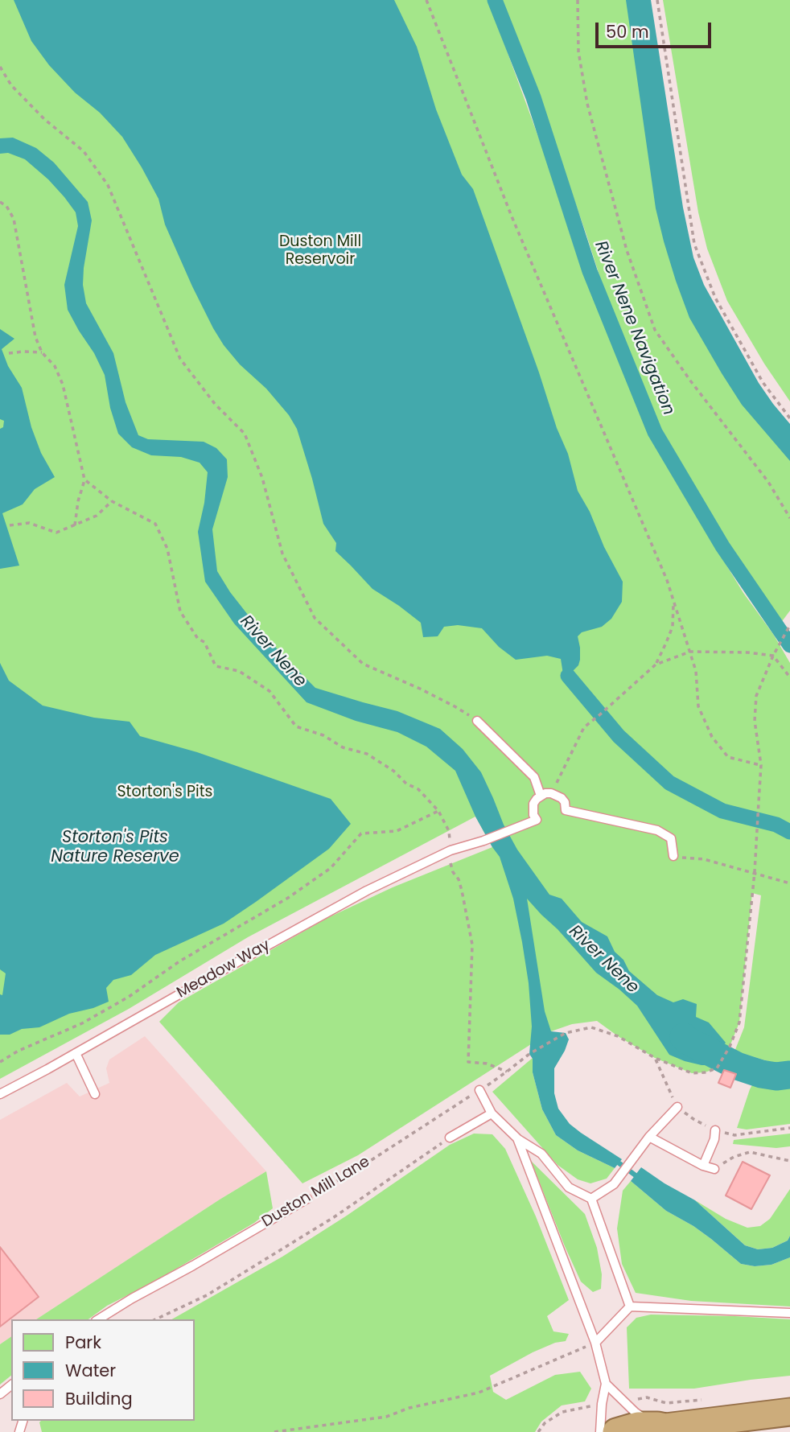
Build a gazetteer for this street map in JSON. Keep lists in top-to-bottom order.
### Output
{
  "streets": {
    "lane": ["Meadow Way", "Duston Mill Lane"]
  },
  "water": ["River Nene Navigation", "River Nene", "Storton's Pits Nature Reserve"],
  "parks": ["Duston Mill Reservoir", "Storton's Pits"],
  "legend": ["Park", "Water", "Building"],
  "scale_bar": "50 m"
}
